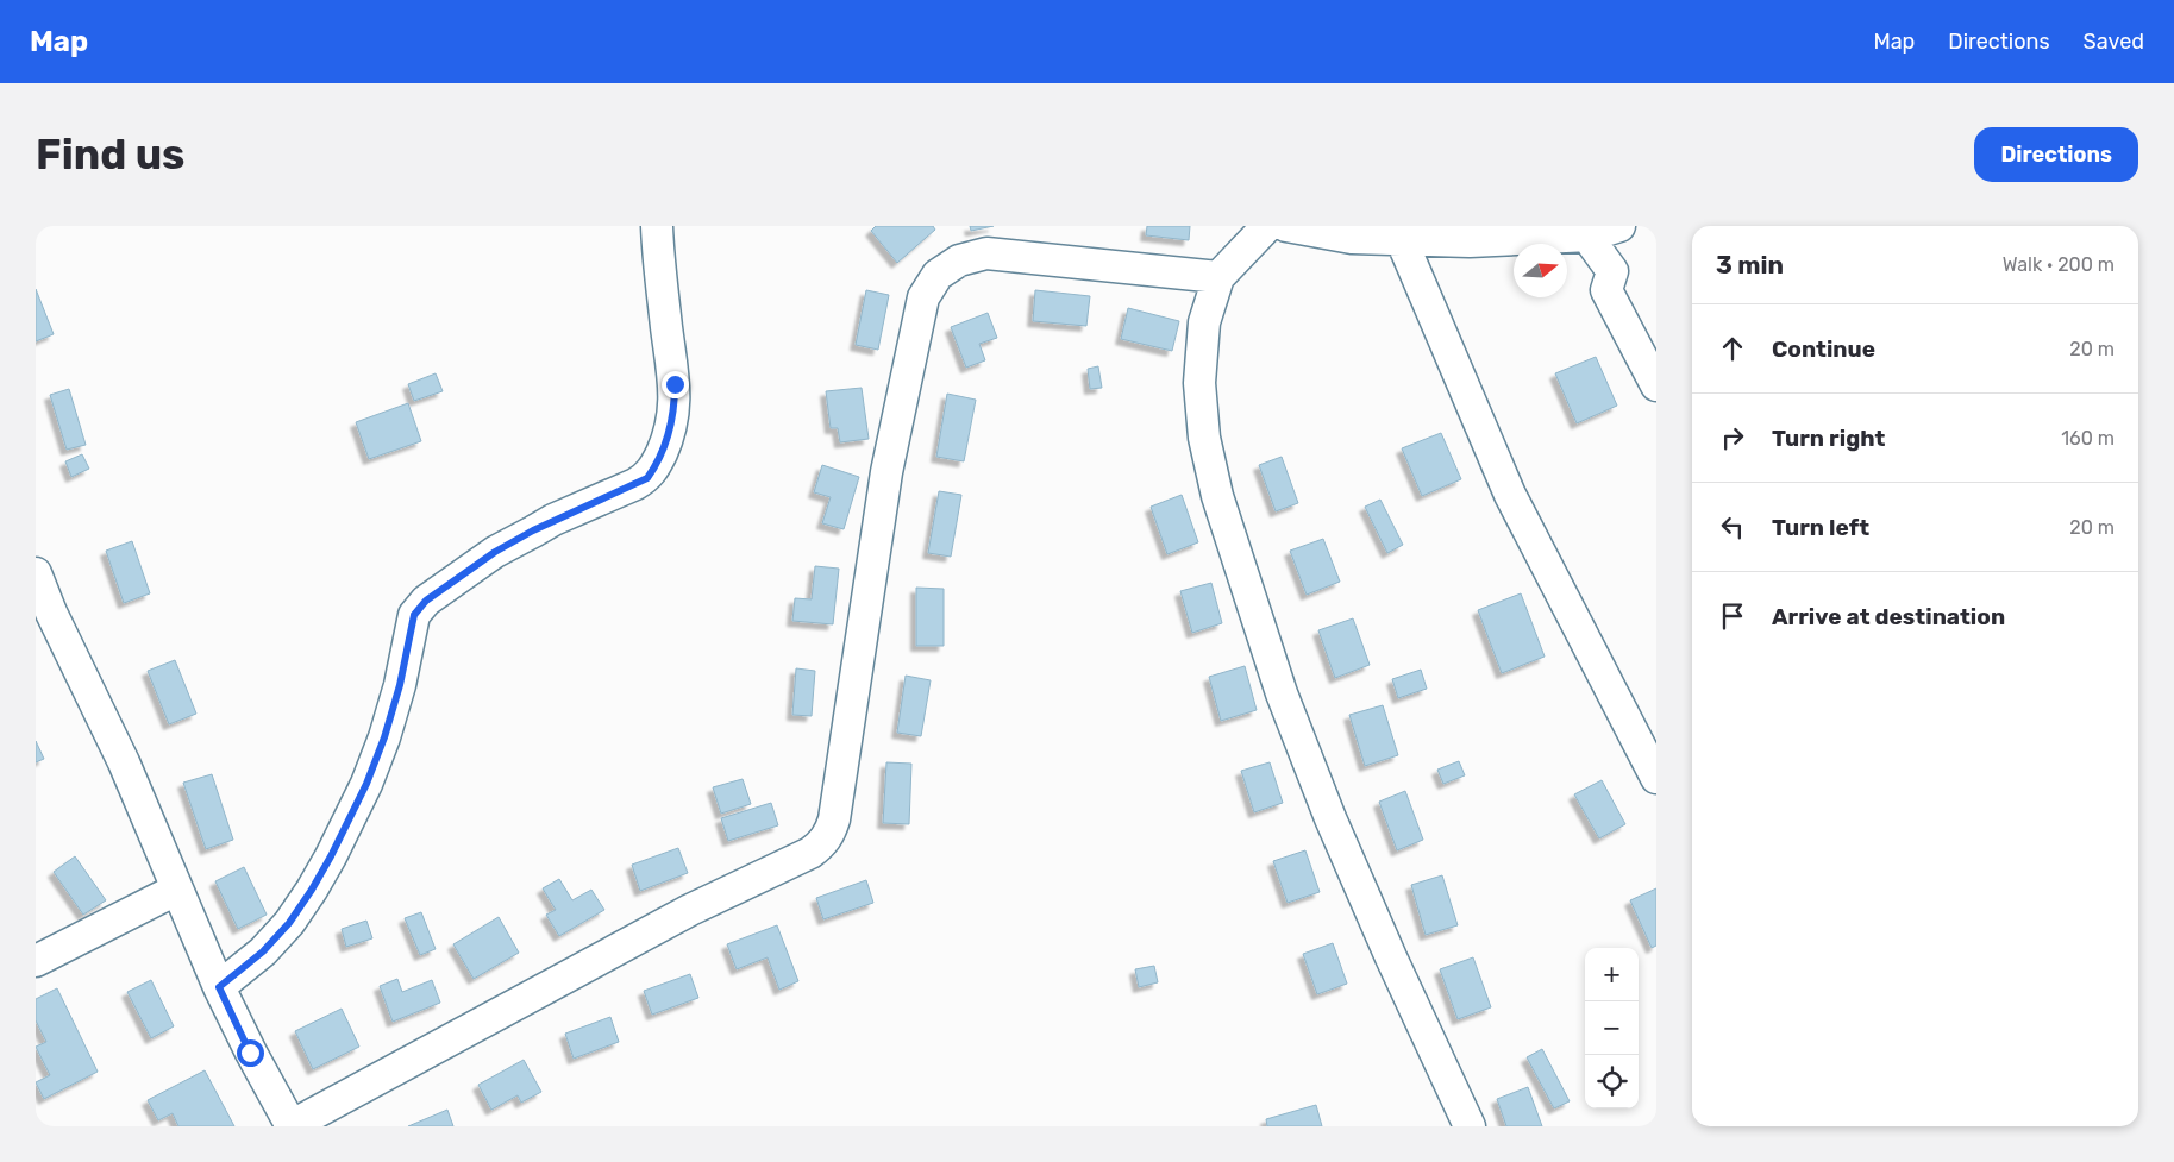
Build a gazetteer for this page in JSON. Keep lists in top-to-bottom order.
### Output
{
  "north": "right",
  "page": {
    "header": "Map",
    "nav": ["Map", "Directions", "Saved"],
    "buttons": "Directions",
    "title": "Find us",
    "heading": ["3 min", "Walk · 200 m"],
    "list": [
      ["Continue", "20 m"],
      ["Turn right", "160 m"],
      ["Turn left", "20 m"],
      "Arrive at destination"
    ],
    "map_buttons": ["+", "−"]
  }
}
